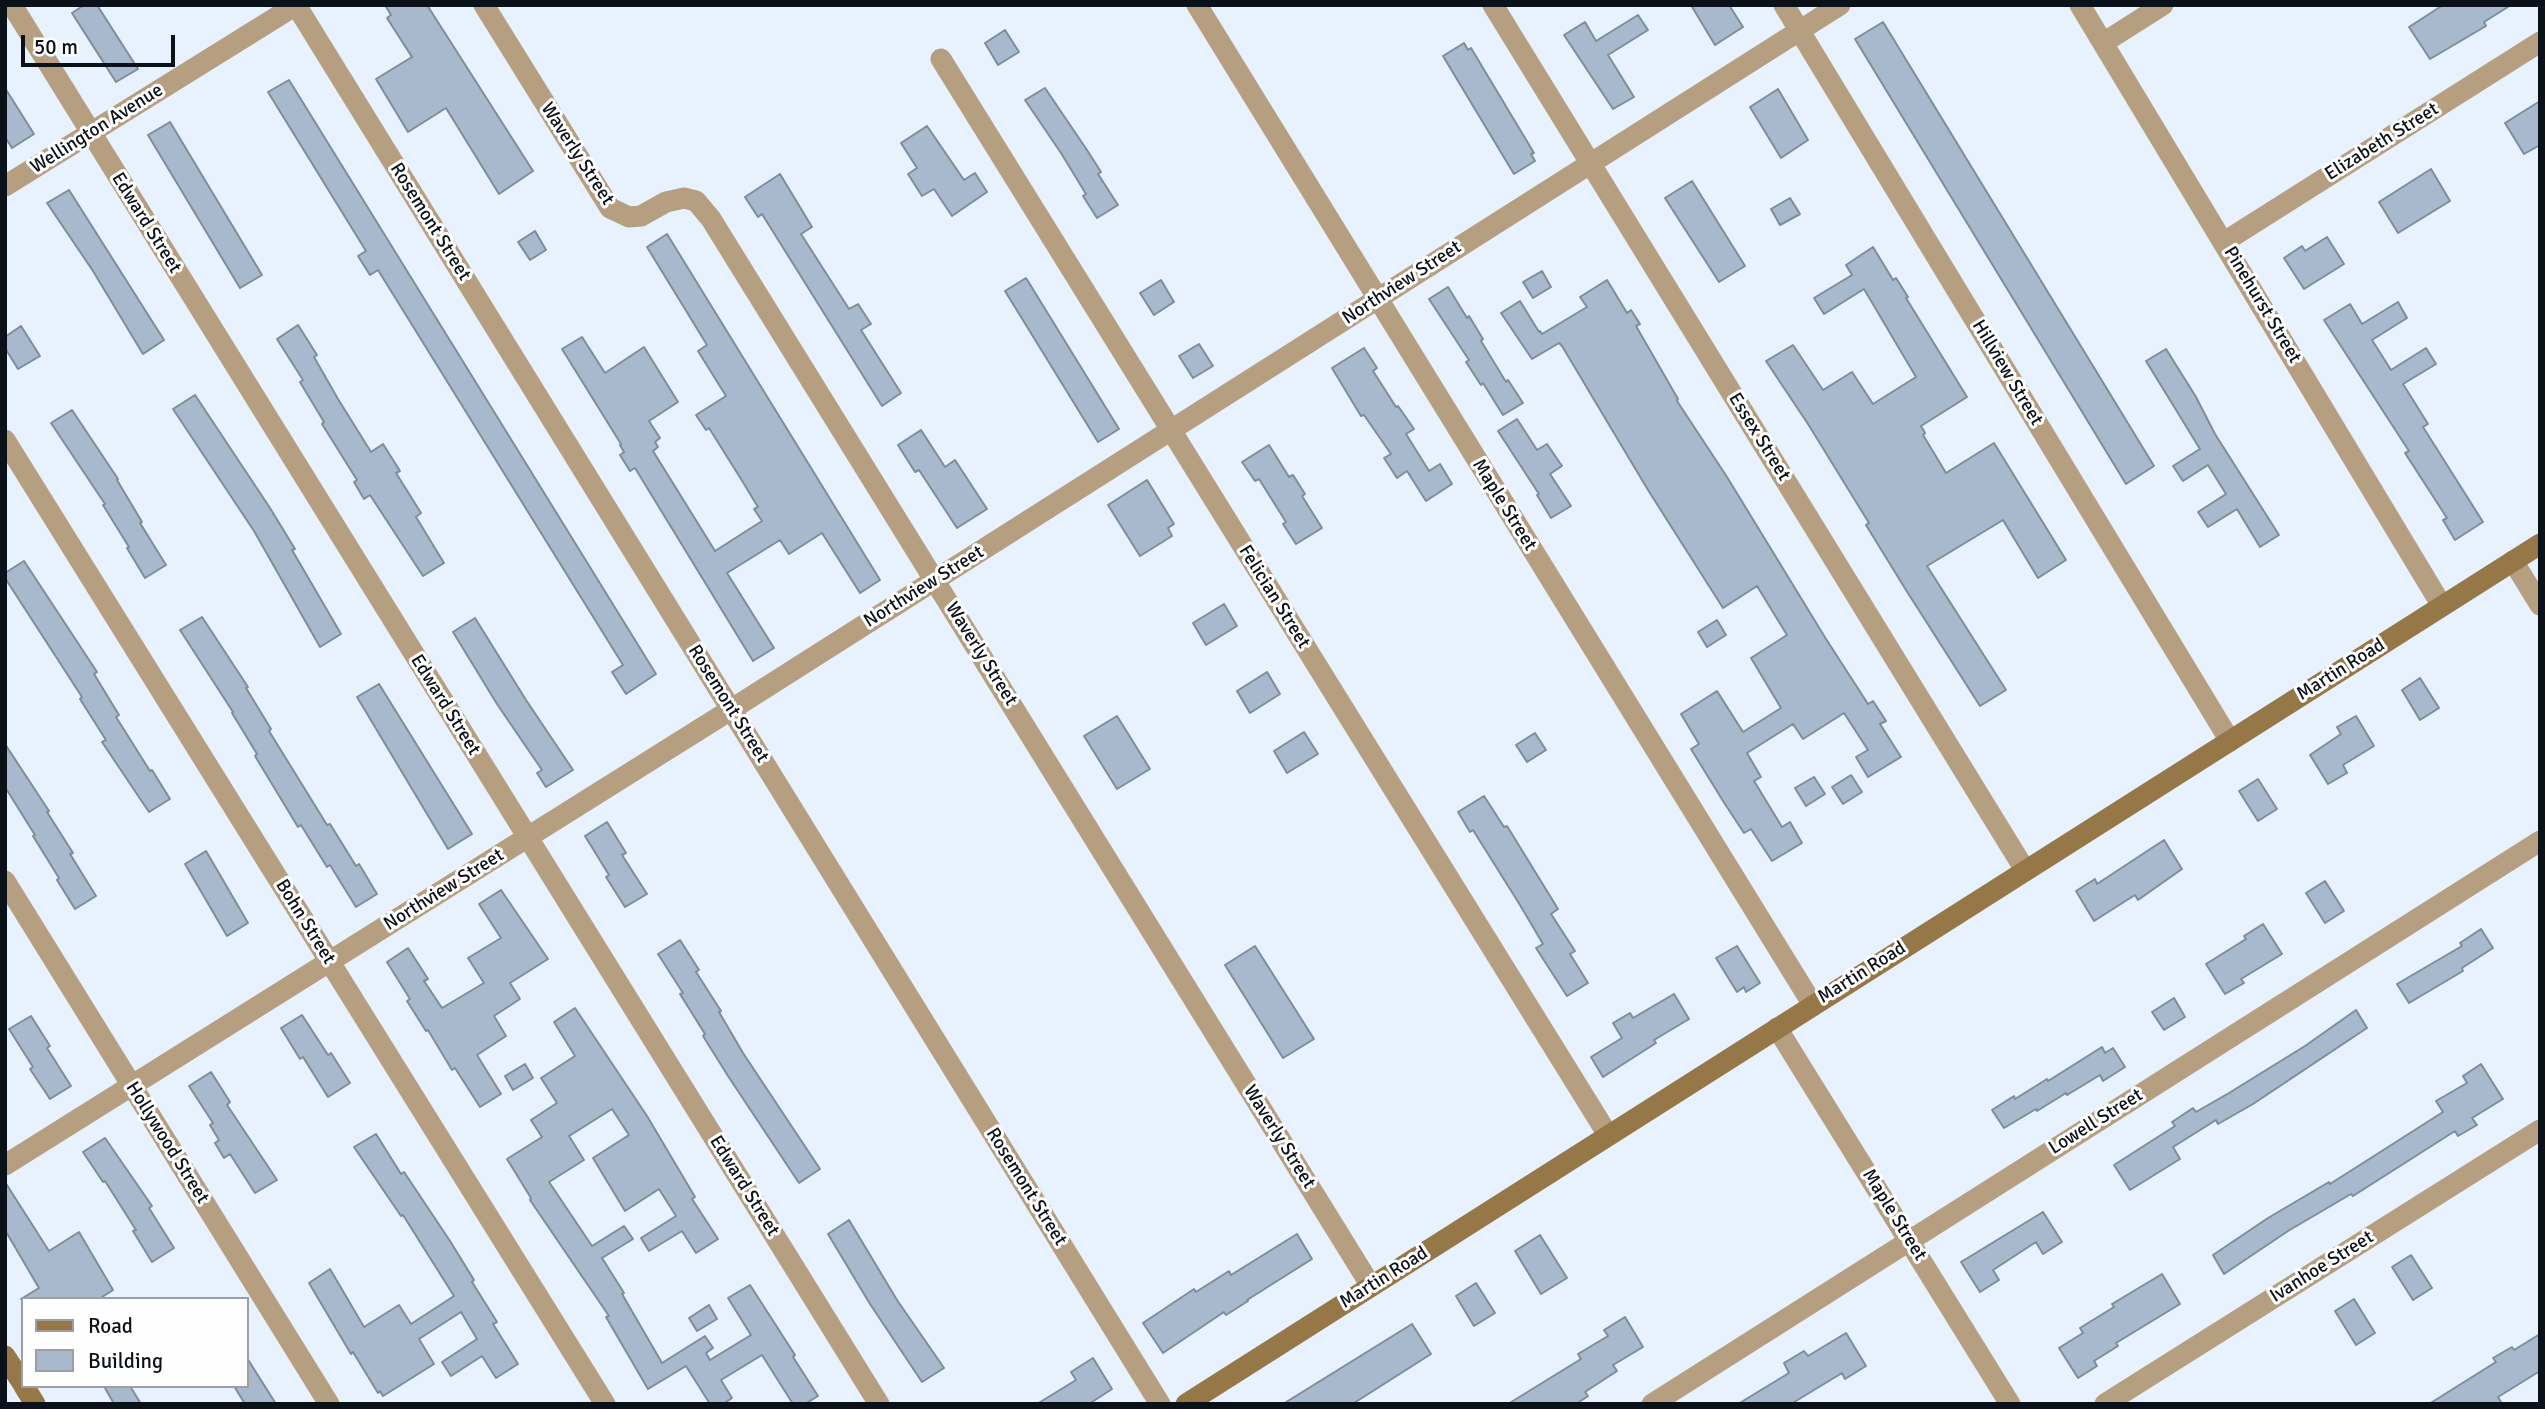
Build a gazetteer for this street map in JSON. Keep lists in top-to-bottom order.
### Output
{
  "streets": {
    "street": [
      "Wellington Avenue",
      "Elizabeth Street",
      "Waverly Street",
      "Rosemont Street",
      "Edward Street",
      "Northview Street",
      "Pinehurst Street",
      "Hillview Street",
      "Essex Street",
      "Maple Street",
      "Felician Street",
      "Martin Road",
      "Bohn Street",
      "Lowell Street",
      "Hollywood Street",
      "Ivanhoe Street"
    ]
  },
  "crossings": [
    ["Wellington Avenue", "Rosemont Street"],
    ["Wellington Avenue", "Edward Street"],
    ["Elizabeth Street", "Pinehurst Street"],
    ["Waverly Street", "Northview Street"],
    ["Waverly Street", "Martin Road"],
    ["Rosemont Street", "Northview Street"],
    ["Edward Street", "Northview Street"],
    ["Northview Street", "Hillview Street"],
    ["Northview Street", "Essex Street"],
    ["Northview Street", "Maple Street"],
    ["Northview Street", "Felician Street"],
    ["Northview Street", "Bohn Street"],
    ["Northview Street", "Hollywood Street"],
    ["Pinehurst Street", "Martin Road"],
    ["Hillview Street", "Martin Road"],
    ["Essex Street", "Martin Road"],
    ["Maple Street", "Martin Road"],
    ["Maple Street", "Lowell Street"],
    ["Felician Street", "Martin Road"]
  ],
  "legend": ["Road", "Building"],
  "scale_bar": "50 m"
}
